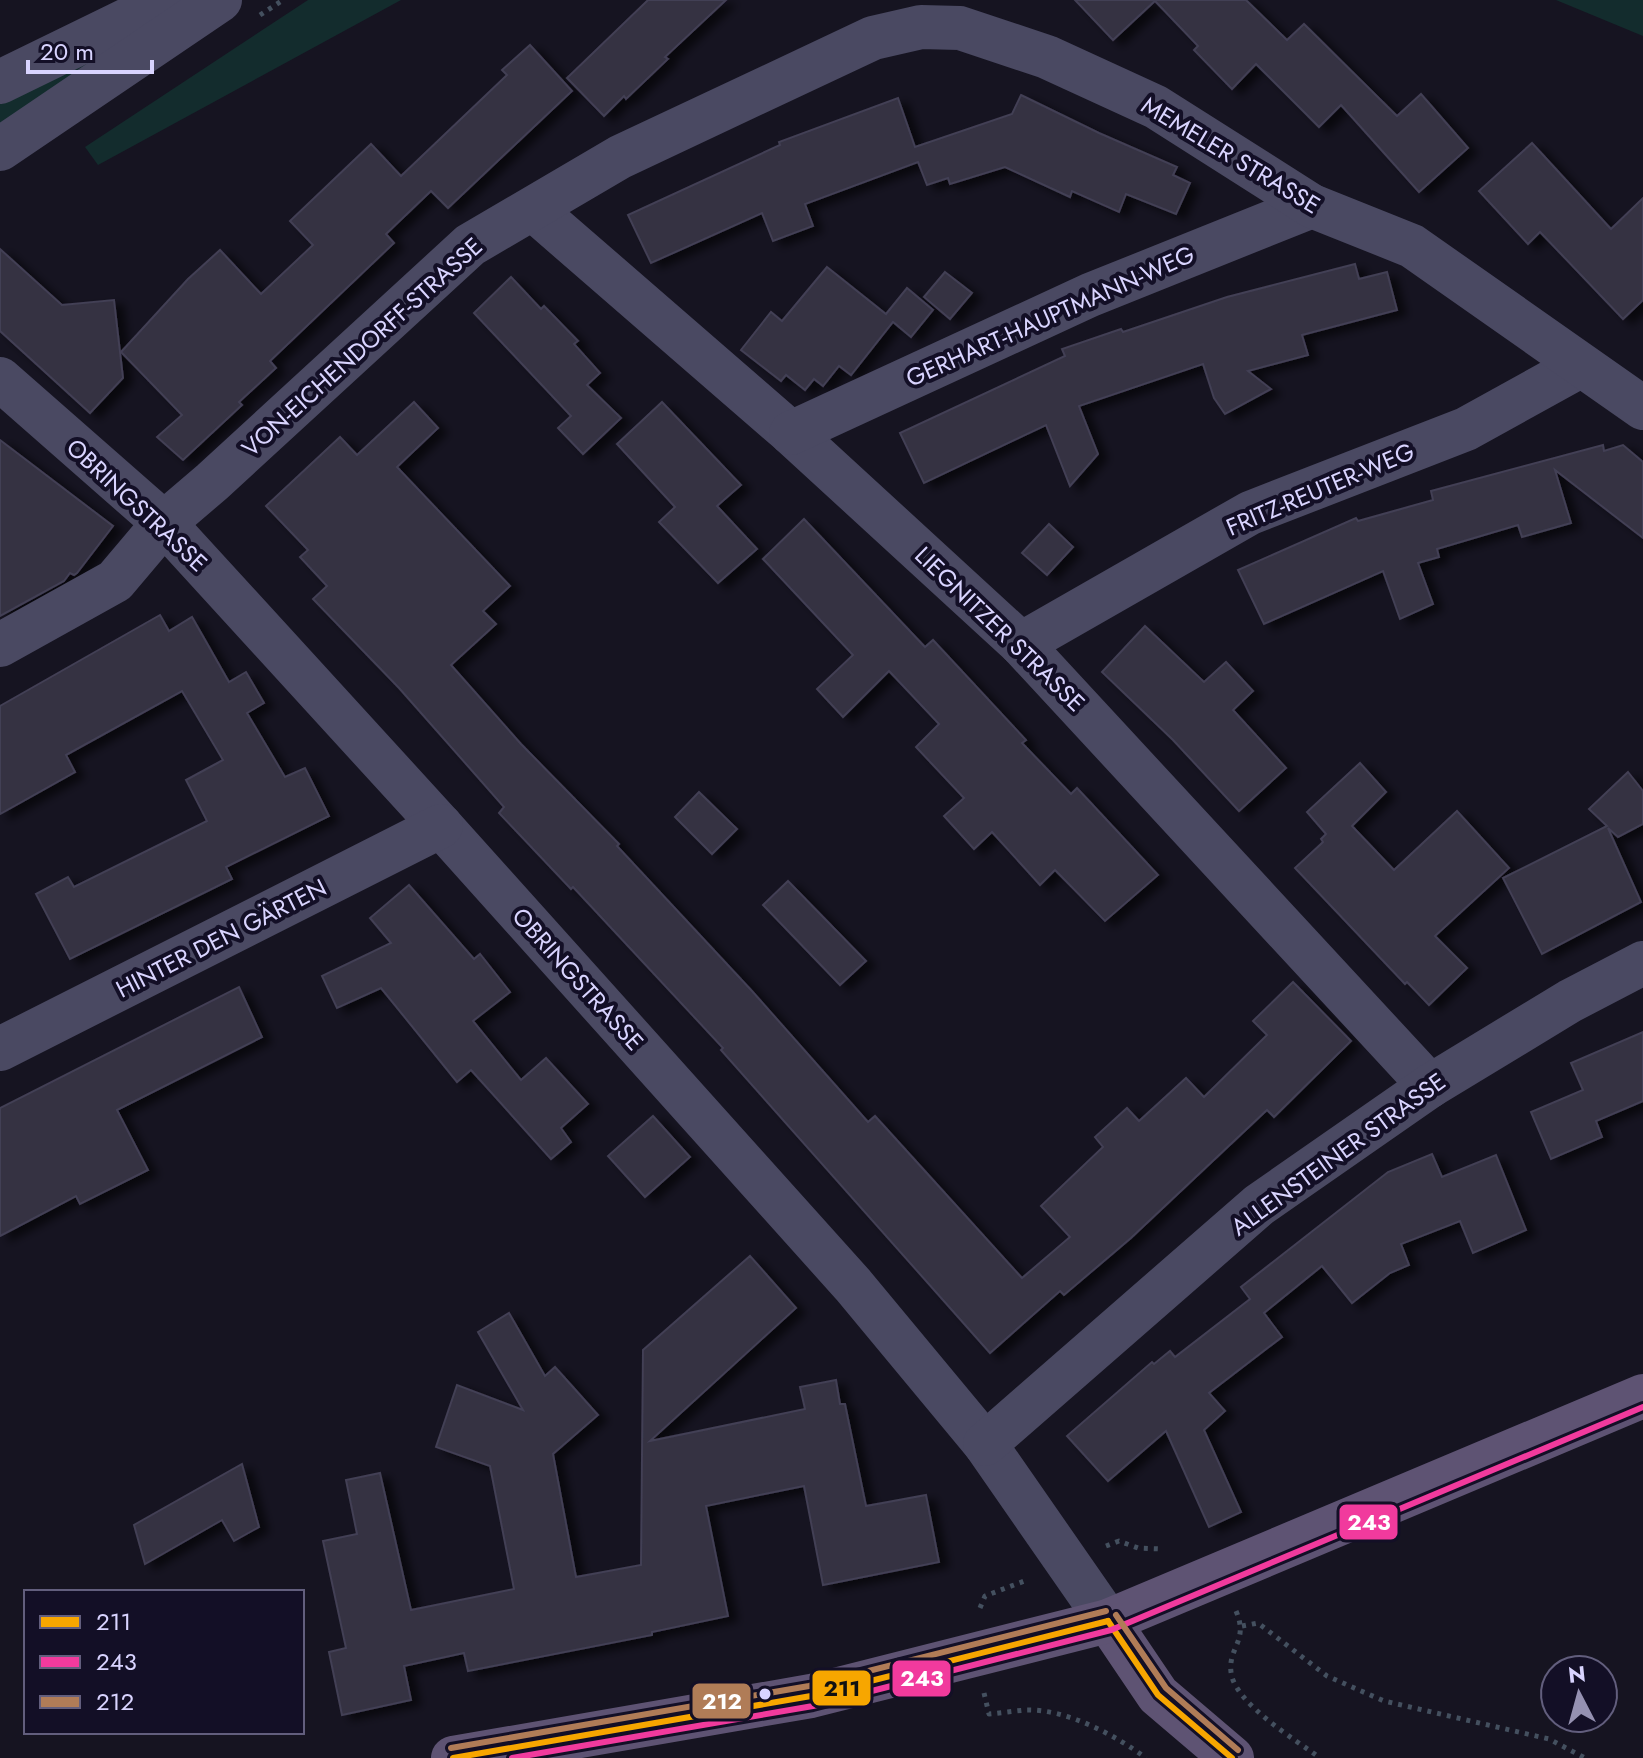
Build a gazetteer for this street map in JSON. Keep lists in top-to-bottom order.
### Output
{
  "streets": {
    "street": [
      "MEMELER STRASSE",
      "GERHART-HAUPTMANN-WEG",
      "VON-EICHENDORFF-STRASSE",
      "FRITZ-REUTER-WEG",
      "OBRINGSTRASSE",
      "LIEGNITZER STRASSE",
      "HINTER DEN GÄRTEN",
      "ALLENSTEINER STRASSE"
    ]
  },
  "crossings": [
    ["MEMELER STRASSE", "GERHART-HAUPTMANN-WEG"],
    ["MEMELER STRASSE", "VON-EICHENDORFF-STRASSE"],
    ["MEMELER STRASSE", "FRITZ-REUTER-WEG"],
    ["GERHART-HAUPTMANN-WEG", "LIEGNITZER STRASSE"],
    ["VON-EICHENDORFF-STRASSE", "OBRINGSTRASSE"],
    ["VON-EICHENDORFF-STRASSE", "LIEGNITZER STRASSE"],
    ["FRITZ-REUTER-WEG", "LIEGNITZER STRASSE"],
    ["OBRINGSTRASSE", "HINTER DEN GÄRTEN"],
    ["OBRINGSTRASSE", "ALLENSTEINER STRASSE"],
    ["LIEGNITZER STRASSE", "ALLENSTEINER STRASSE"]
  ],
  "lines": ["transit line 243", "transit line 212", "transit line 211"],
  "legend": ["211", "243", "212"],
  "scale_bar": "20 m",
  "north": "top"
}
